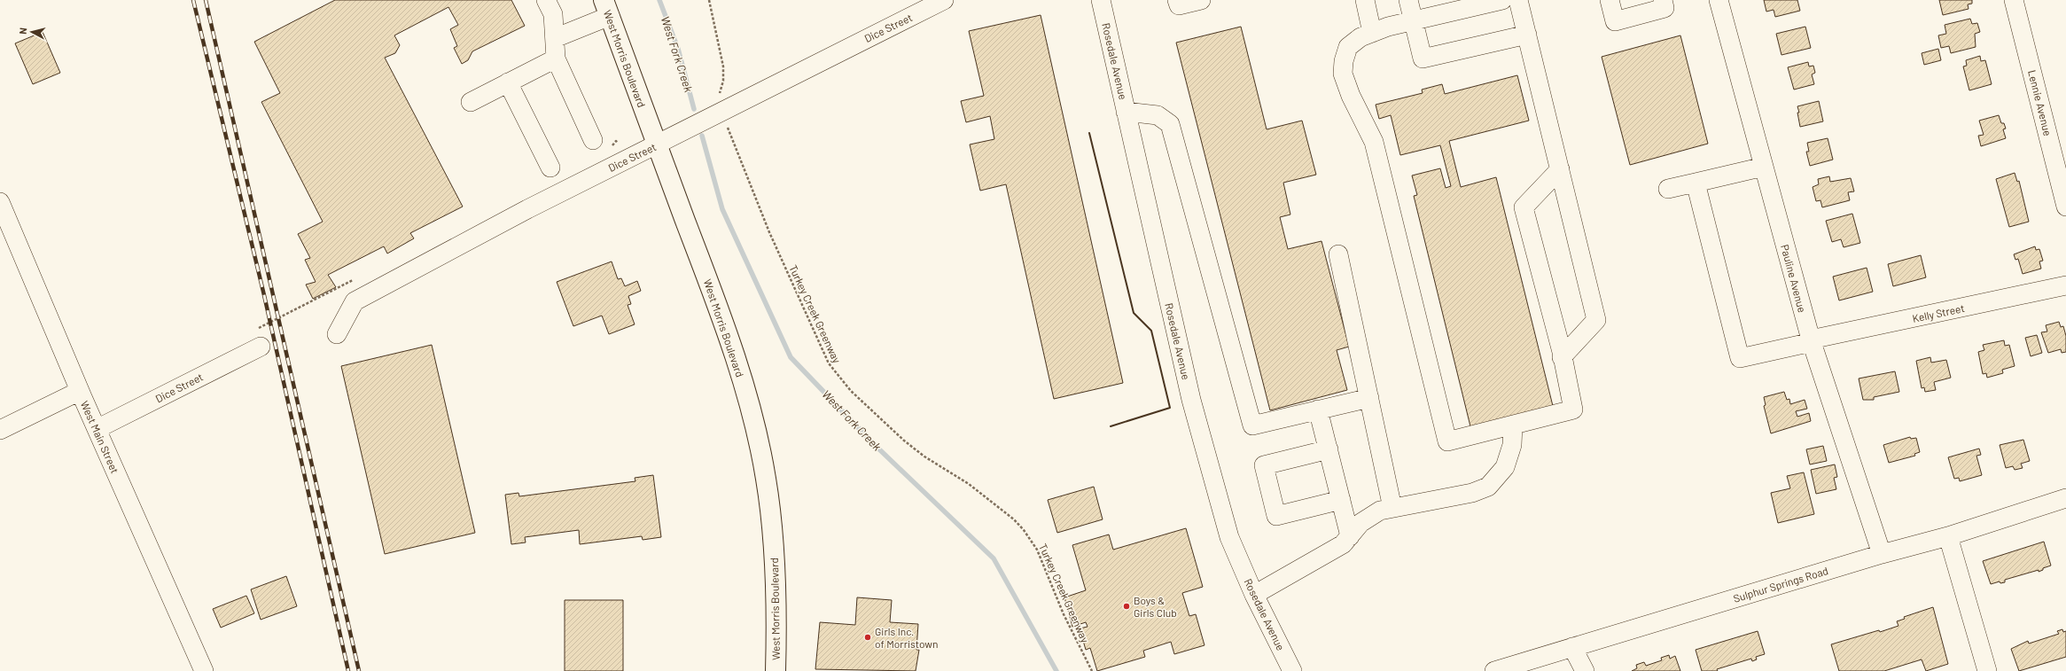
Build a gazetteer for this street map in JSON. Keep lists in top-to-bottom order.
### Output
{
  "streets": {
    "main road": ["West Morris Boulevard"],
    "street": [
      "Dice Street",
      "Rosedale Avenue",
      "Lennie Avenue",
      "Pauline Avenue",
      "Kelly Street",
      "West Main Street",
      "Sulphur Springs Road"
    ],
    "path": ["Turkey Creek Greenway"]
  },
  "crossings": [
    ["Dice Street", "West Morris Boulevard"],
    ["Dice Street", "Turkey Creek Greenway"],
    ["Dice Street", "West Main Street"],
    ["Pauline Avenue", "Kelly Street"],
    ["Pauline Avenue", "Sulphur Springs Road"]
  ],
  "water": ["West Fork Creek"],
  "places": ["Boys & Girls Club", "Girls Inc. of Morristown"],
  "north": "left"
}
